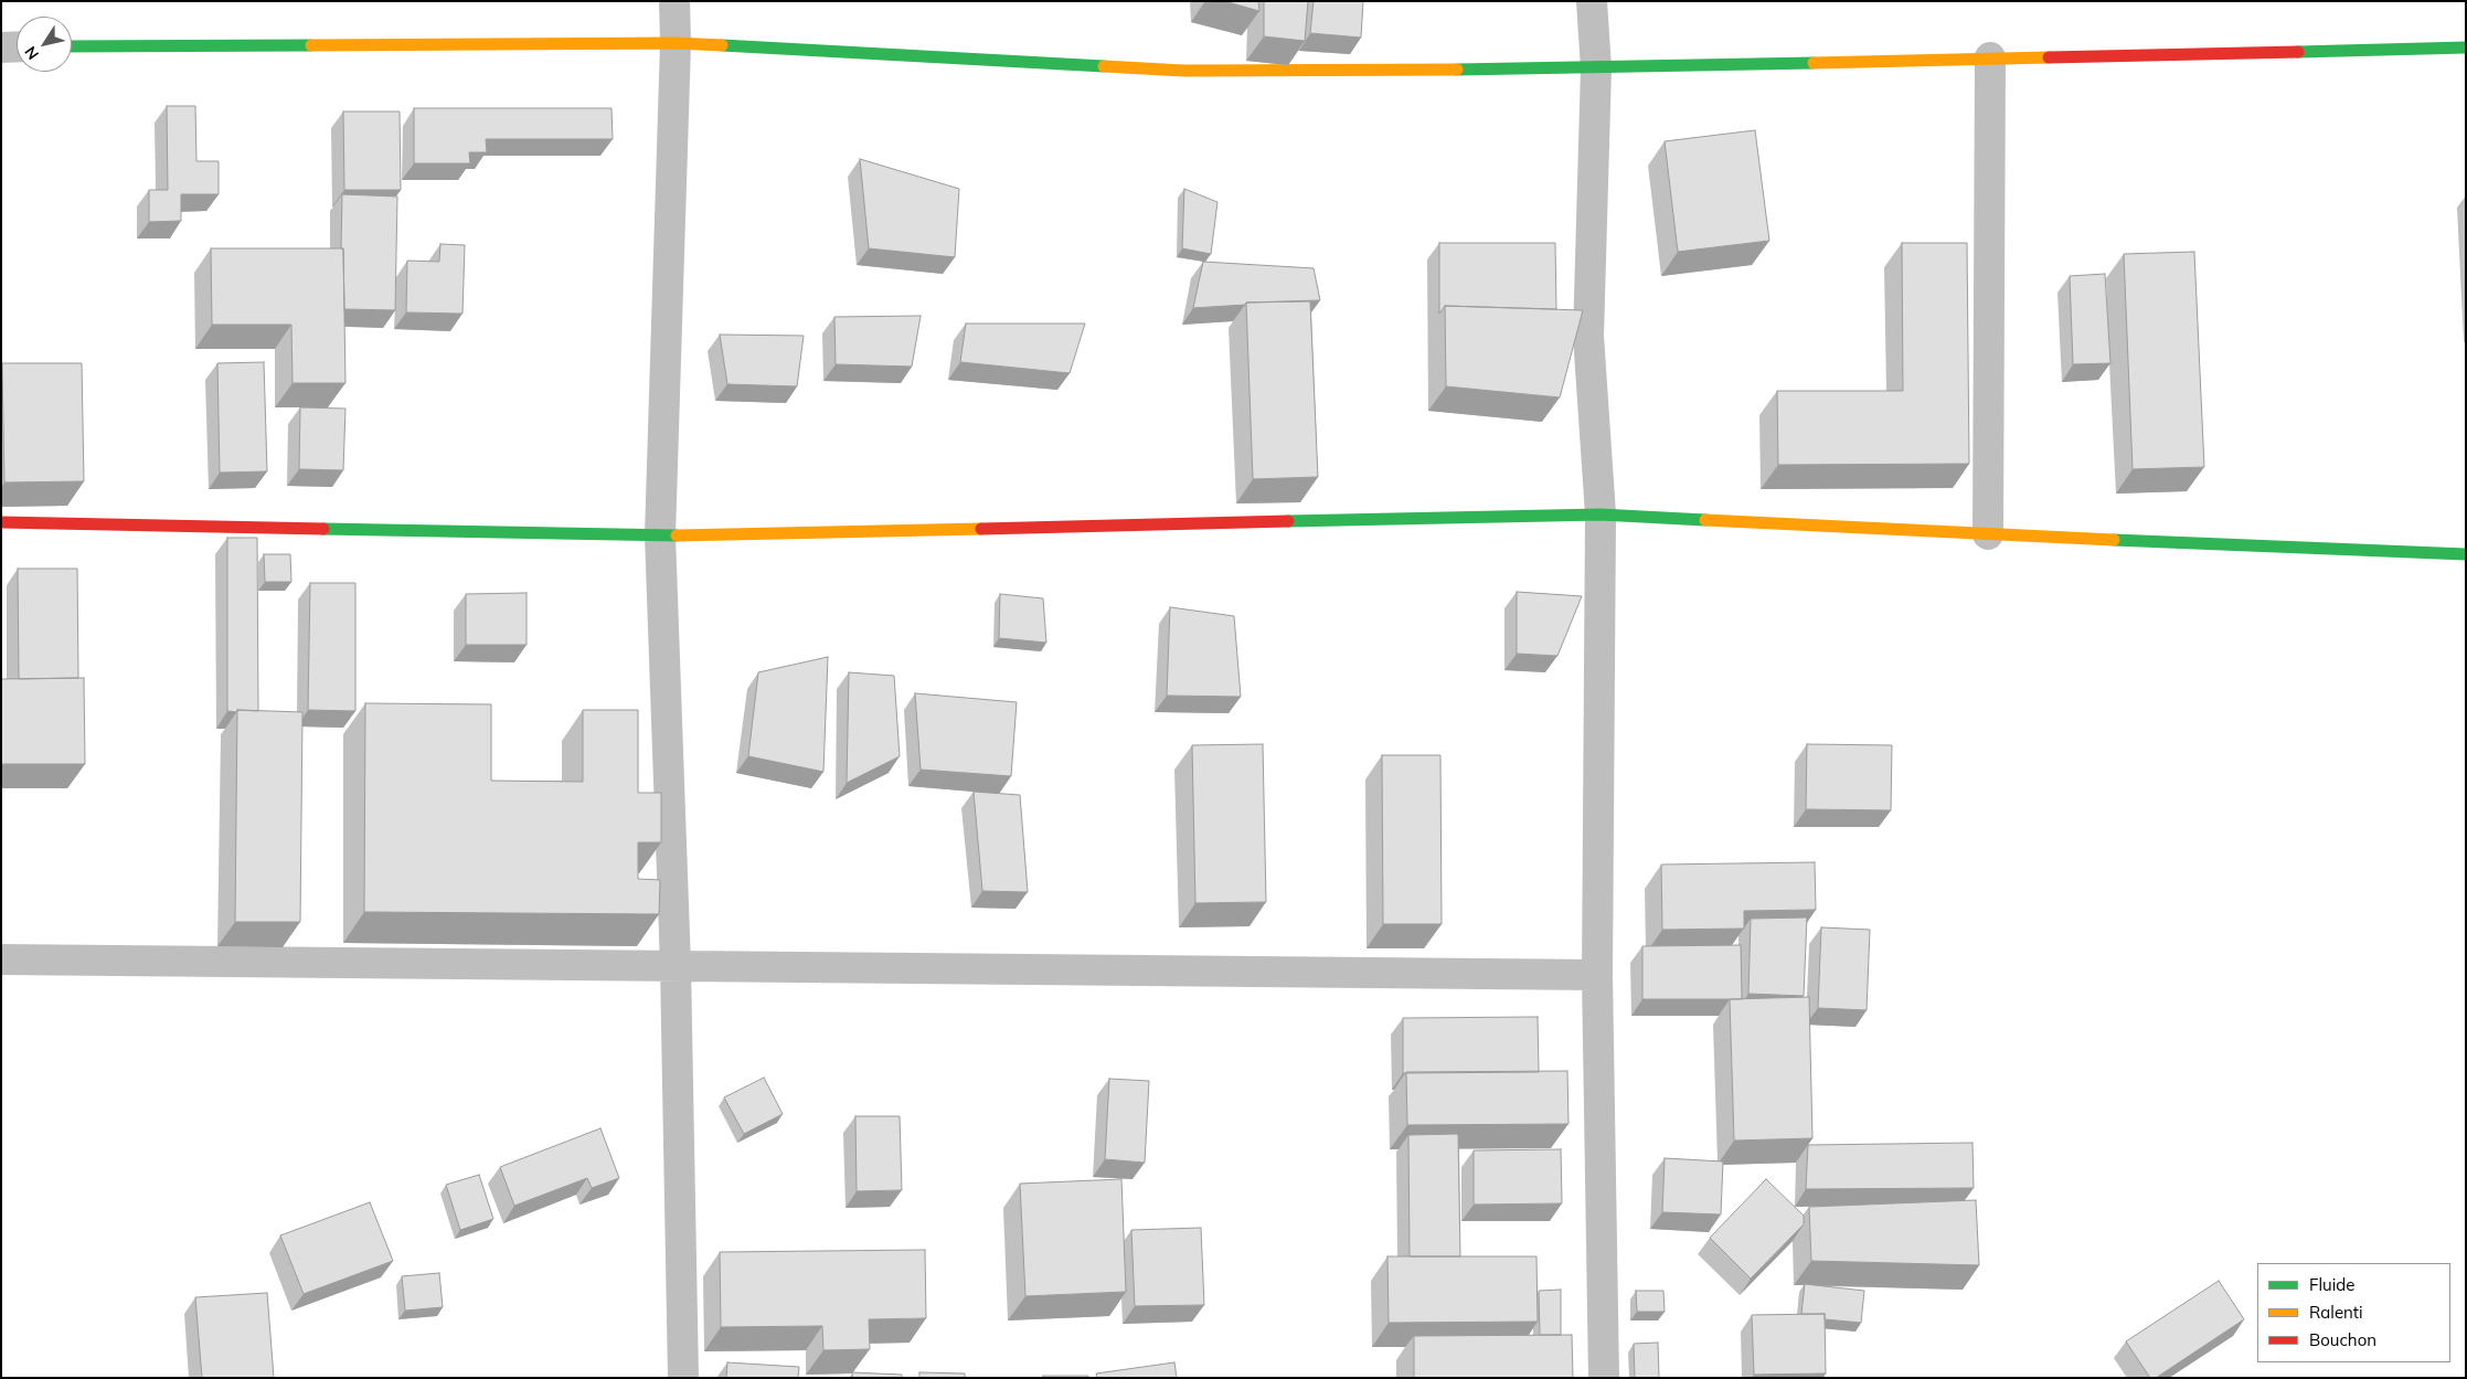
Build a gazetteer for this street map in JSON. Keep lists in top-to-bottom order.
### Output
{
  "legend": ["Fluide", "Ralenti", "Bouchon"],
  "north": "bottom left"
}
